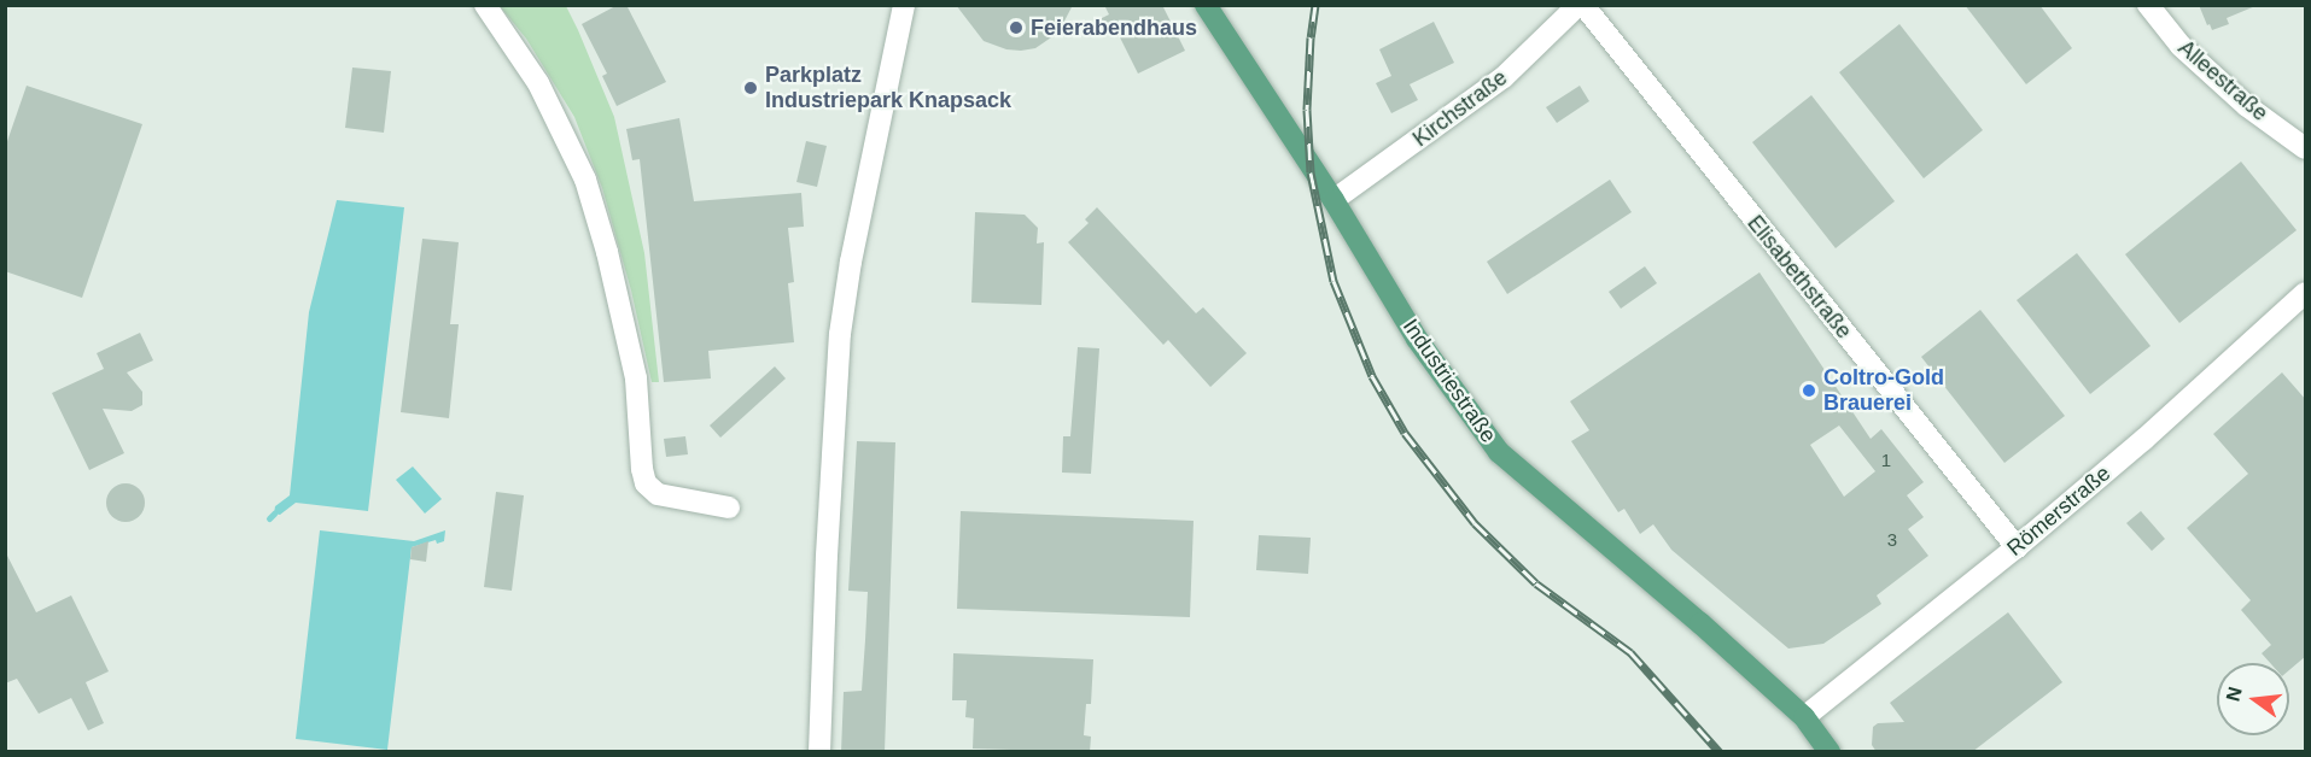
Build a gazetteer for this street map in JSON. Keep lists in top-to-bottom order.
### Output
{
  "streets": {
    "main road": ["Industriestraße"],
    "street": [
      "Alleestraße",
      "Kirchstraße",
      "Elisabethstraße",
      "Römerstraße"
    ]
  },
  "crossings": [
    ["Kirchstraße", "Elisabethstraße"],
    ["Kirchstraße", "Industriestraße"],
    ["Elisabethstraße", "Römerstraße"],
    ["Industriestraße", "Römerstraße"]
  ],
  "places": ["Feierabendhaus", "Parkplatz Industriepark Knapsack", "Coltro-Gold Brauerei"],
  "house_numbers": ["1", "3"],
  "north": "left"
}
